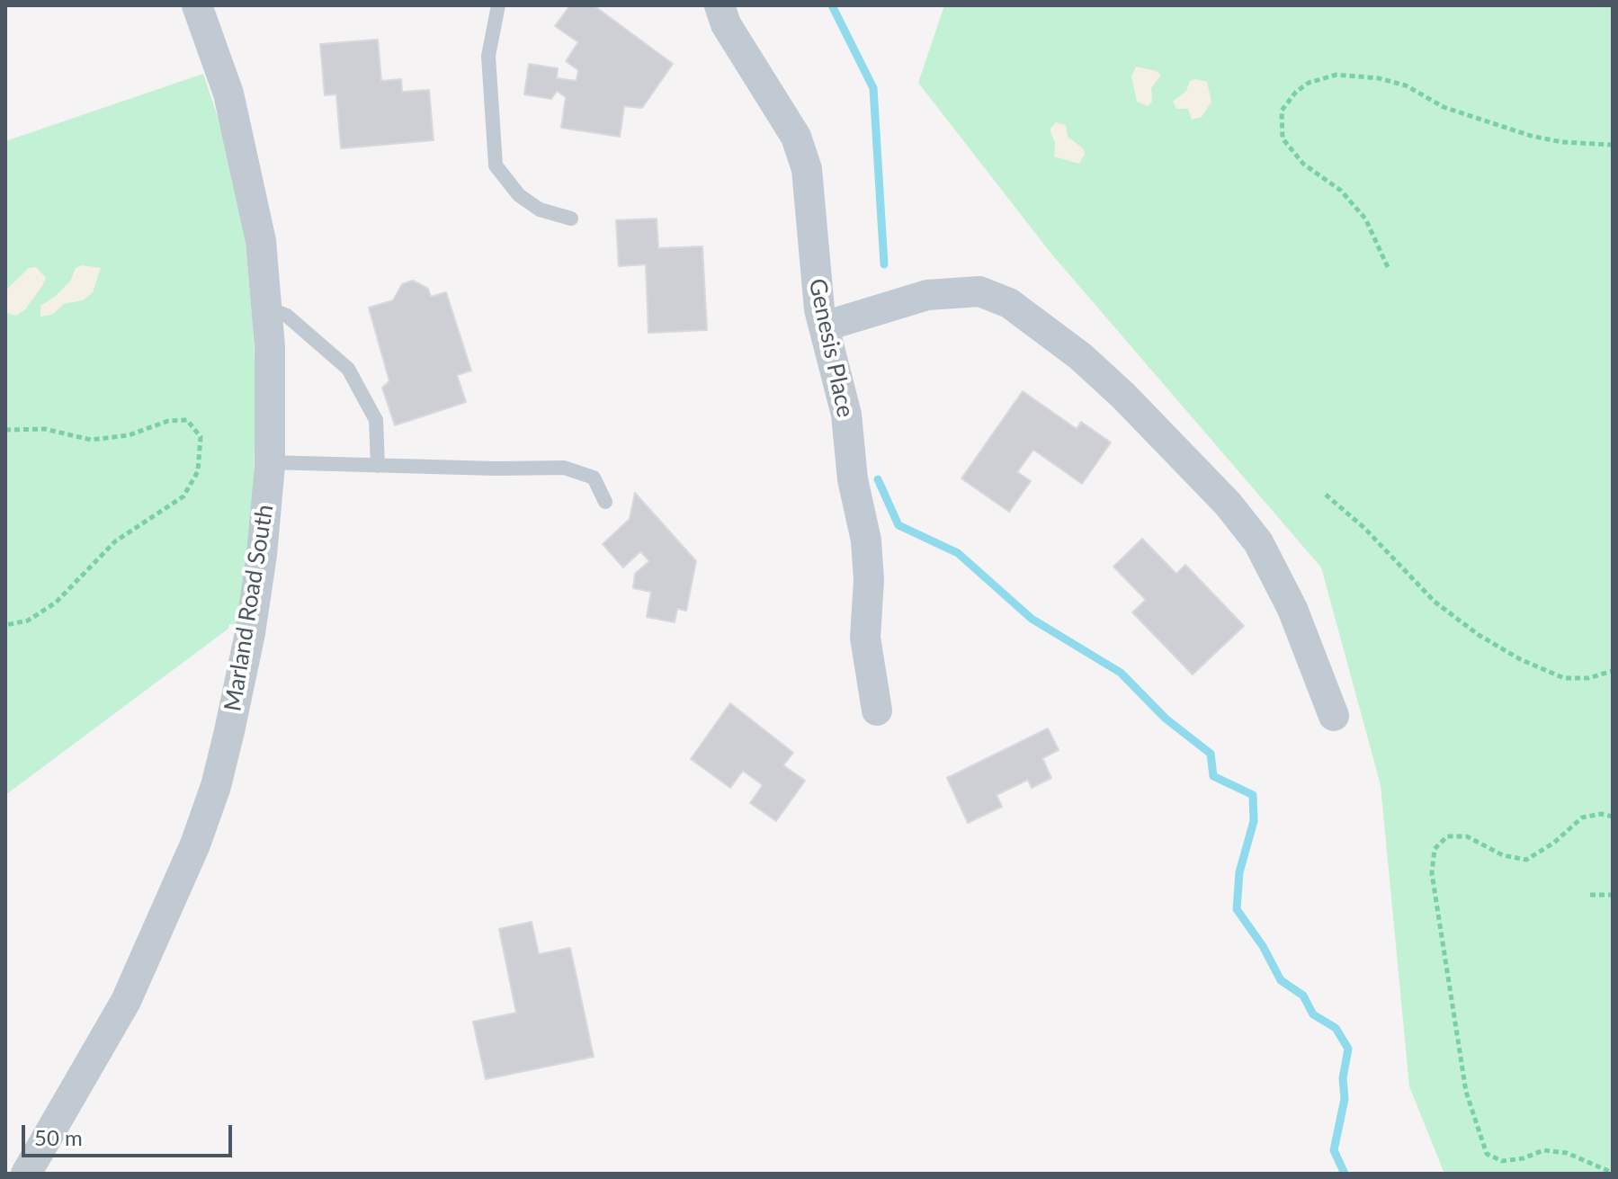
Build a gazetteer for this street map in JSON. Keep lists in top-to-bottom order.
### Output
{
  "streets": {
    "street": ["Genesis Place", "Marland Road South"]
  },
  "scale_bar": "50 m"
}
